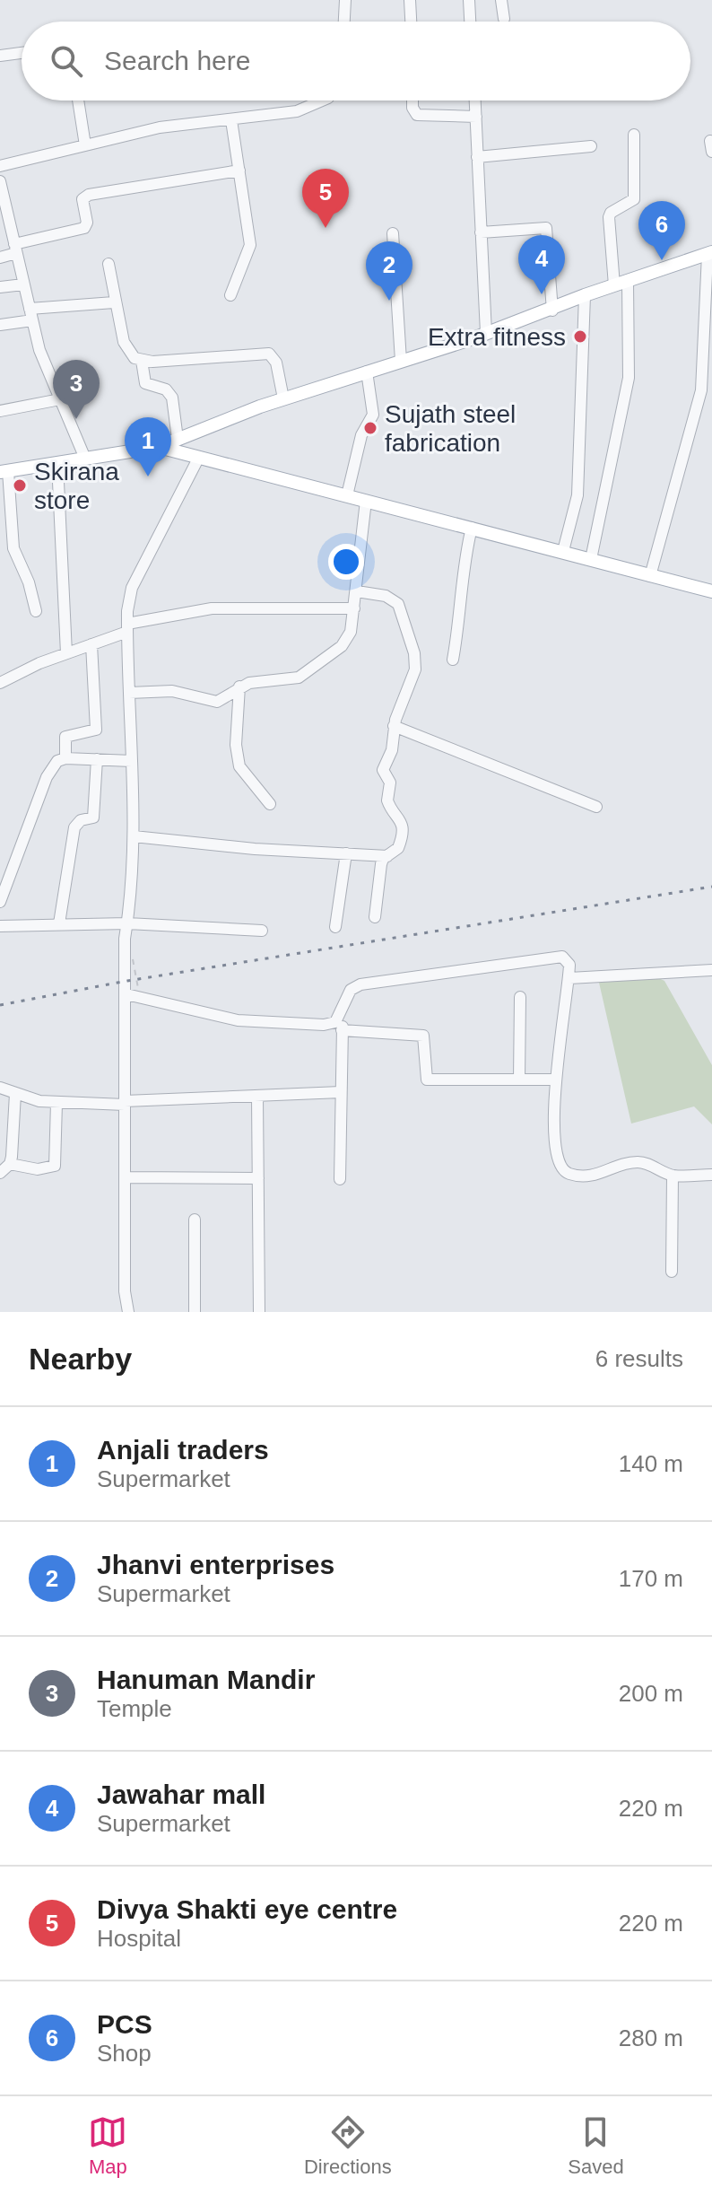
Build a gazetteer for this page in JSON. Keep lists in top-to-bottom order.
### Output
{
  "places": ["Extra fitness", "Sujath steel fabrication", "Skirana store"],
  "page": {
    "search": "Search here",
    "pins": [
      "5",
      "6",
      "4",
      "2",
      "3",
      "1"
    ],
    "heading": ["Nearby", "6 results"],
    "list": [
      {
        "mark": "1",
        "name": "Anjali traders",
        "note": "Supermarket",
        "value": "140 m"
      },
      {
        "mark": "2",
        "name": "Jhanvi enterprises",
        "note": "Supermarket",
        "value": "170 m"
      },
      {
        "mark": "3",
        "name": "Hanuman Mandir",
        "note": "Temple",
        "value": "200 m"
      },
      {
        "mark": "4",
        "name": "Jawahar mall",
        "note": "Supermarket",
        "value": "220 m"
      },
      {
        "mark": "5",
        "name": "Divya Shakti eye centre",
        "note": "Hospital",
        "value": "220 m"
      },
      {
        "mark": "6",
        "name": "PCS",
        "note": "Shop",
        "value": "280 m"
      }
    ],
    "nav": ["Map", "Directions", "Saved"]
  }
}
